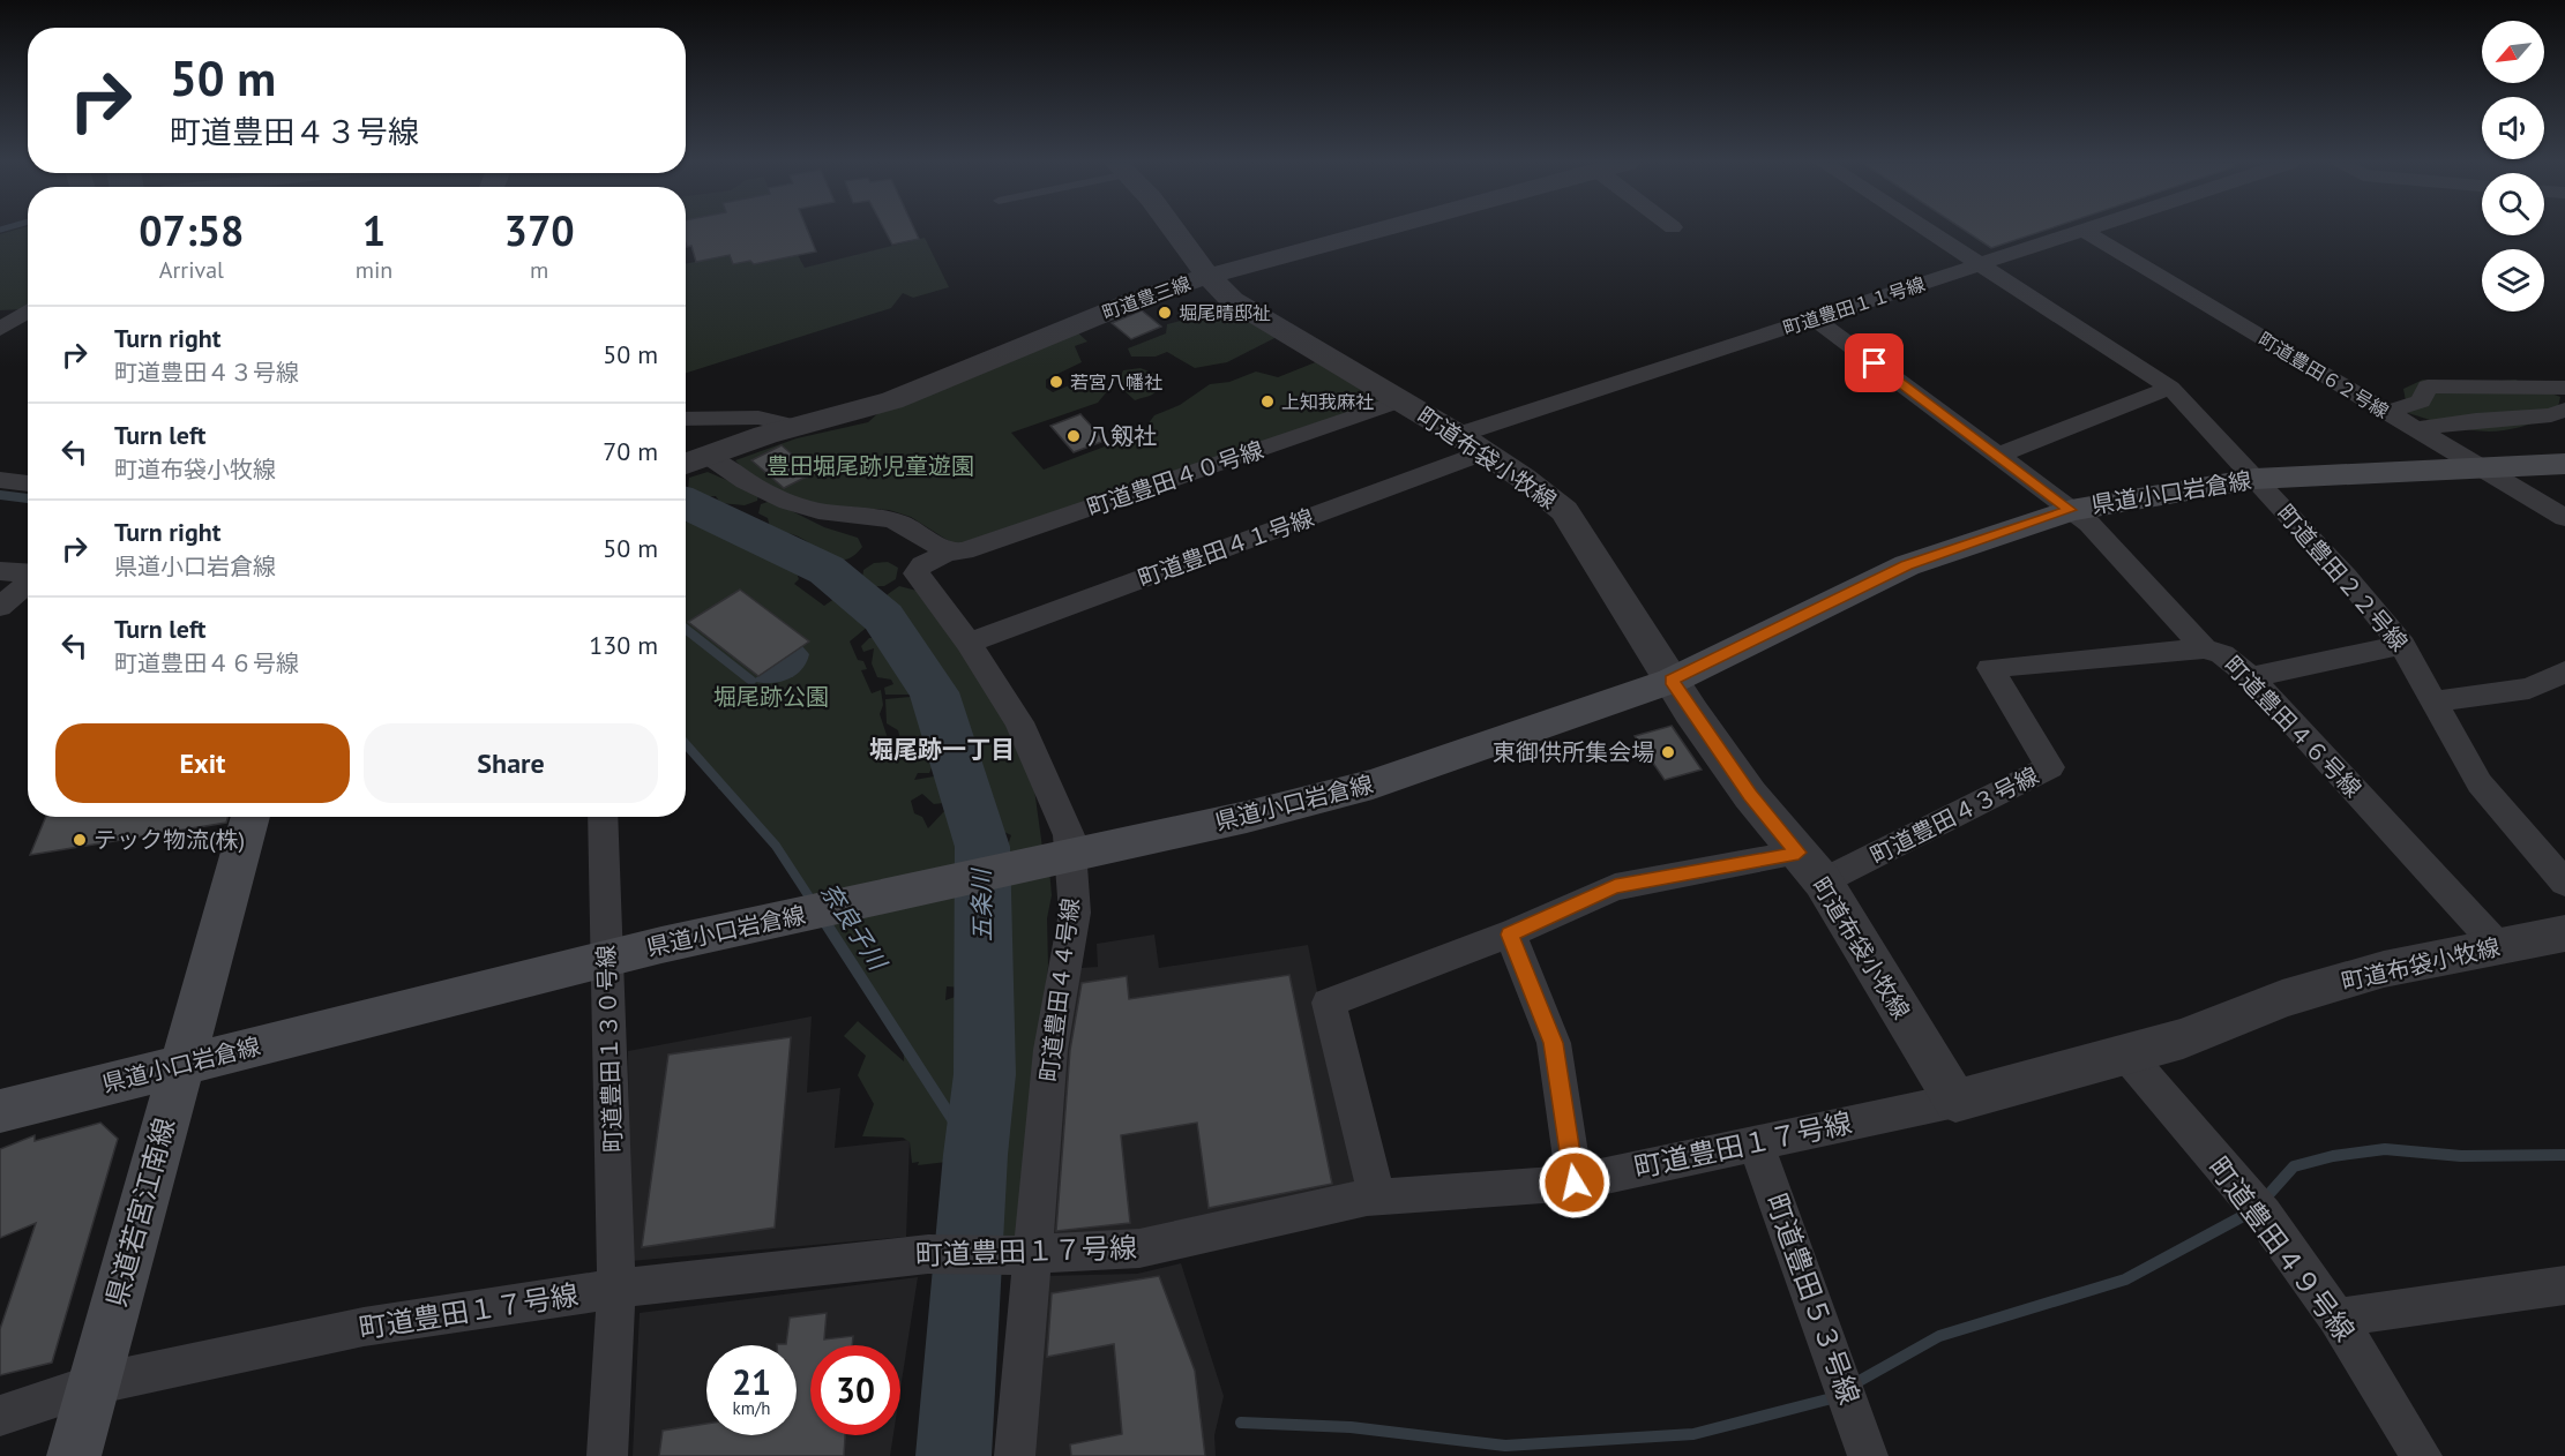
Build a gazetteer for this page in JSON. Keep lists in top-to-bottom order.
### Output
{
  "streets": {
    "main road": ["県道小口岩倉線", "県道若宮江南線"],
    "street": [
      "町道豊三線",
      "町道豊田１１号線",
      "町道豊田６２号線",
      "町道布袋小牧線",
      "町道豊田４０号線",
      "町道豊田４１号線",
      "町道豊田２２号線",
      "町道豊田４６号線",
      "町道豊田４３号線",
      "町道豊田４４号線",
      "町道豊田１３０号線",
      "町道豊田１７号線",
      "町道豊田４９号線",
      "町道豊田５３号線"
    ]
  },
  "crossings": [
    ["町道豊三線", "町道布袋小牧線"],
    ["町道豊田１１号線", "町道豊田６２号線"],
    ["町道豊田１１号線", "町道布袋小牧線"],
    ["町道豊田１１号線", "町道豊田４１号線"],
    ["町道豊田１１号線", "町道豊田２２号線"],
    ["町道豊田１１号線", "町道豊田４６号線"],
    ["町道豊田６２号線", "県道小口岩倉線"],
    ["町道布袋小牧線", "町道豊田４０号線"],
    ["町道布袋小牧線", "県道小口岩倉線"],
    ["町道布袋小牧線", "町道豊田４１号線"],
    ["町道布袋小牧線", "町道豊田４６号線"],
    ["町道布袋小牧線", "町道豊田４３号線"],
    ["町道布袋小牧線", "町道豊田１７号線"],
    ["町道布袋小牧線", "町道豊田４９号線"],
    ["町道豊田４０号線", "町道豊田４４号線"],
    ["県道小口岩倉線", "町道豊田２２号線"],
    ["県道小口岩倉線", "町道豊田４６号線"],
    ["県道小口岩倉線", "町道豊田４４号線"],
    ["県道小口岩倉線", "町道豊田１３０号線"],
    ["県道小口岩倉線", "県道若宮江南線"],
    ["町道豊田４１号線", "町道豊田４４号線"],
    ["町道豊田４６号線", "町道豊田４３号線"],
    ["町道豊田４３号線", "町道豊田１７号線"],
    ["町道豊田４４号線", "町道豊田１７号線"],
    ["町道豊田１３０号線", "町道豊田１７号線"],
    ["町道豊田１７号線", "県道若宮江南線"],
    ["町道豊田１７号線", "町道豊田５３号線"]
  ],
  "districts": ["堀尾跡一丁目"],
  "water": ["五条川", "奈良子川"],
  "parks": ["豊田堀尾跡児童遊園", "堀尾跡公園"],
  "places": [
    "堀尾晴邸祉",
    "若宮八幡社",
    "上知我麻社",
    "八剱社",
    "東御供所集会場",
    "テック物流(株)"
  ],
  "north": "bottom left",
  "page": {
    "turn": ["50 m", "町道豊田４３号線"],
    "eta": [
      "07:58",
      "Arrival",
      "1",
      "min",
      "370",
      "m"
    ],
    "list": [
      {
        "name": "Turn right",
        "note": "町道豊田４３号線",
        "value": "50 m"
      },
      {
        "name": "Turn left",
        "note": "町道布袋小牧線",
        "value": "70 m"
      },
      {
        "name": "Turn right",
        "note": "県道小口岩倉線",
        "value": "50 m"
      },
      {
        "name": "Turn left",
        "note": "町道豊田４６号線",
        "value": "130 m"
      }
    ],
    "buttons": ["Exit", "Share"],
    "speed": "21 km/h",
    "limit": "30"
  }
}
